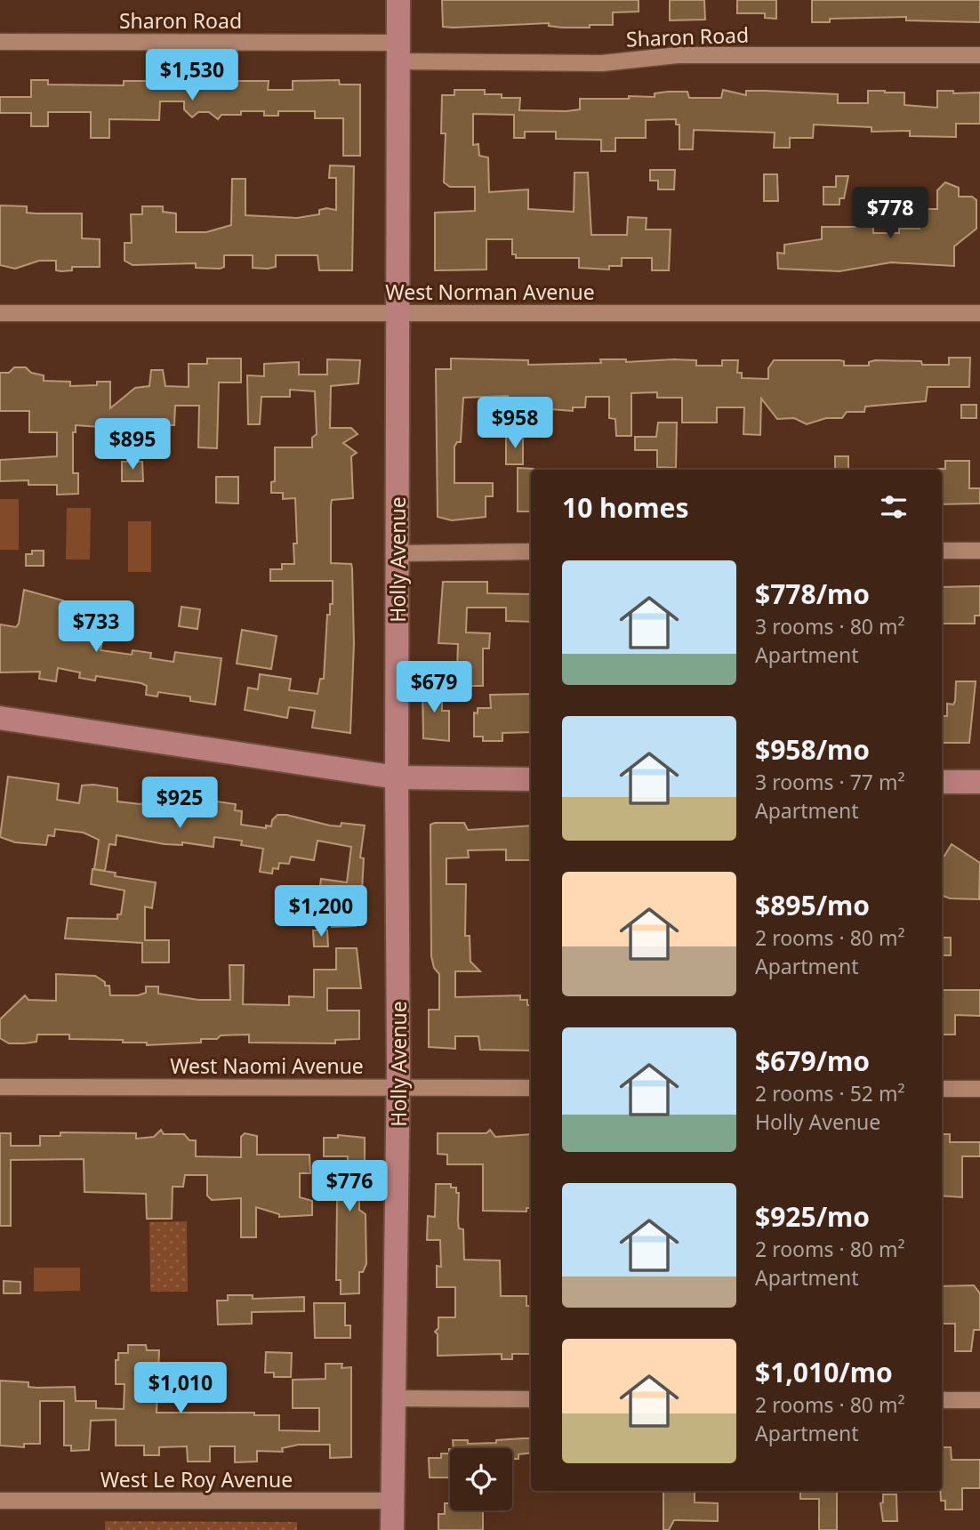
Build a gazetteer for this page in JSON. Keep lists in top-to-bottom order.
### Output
{
  "streets": {
    "street": [
      "Sharon Road",
      "West Norman Avenue",
      "Holly Avenue",
      "West Naomi Avenue",
      "West Le Roy Avenue"
    ]
  },
  "crossings": [
    ["Sharon Road", "Holly Avenue"],
    ["West Norman Avenue", "Holly Avenue"],
    ["Holly Avenue", "West Naomi Avenue"],
    ["Holly Avenue", "West Le Roy Avenue"]
  ],
  "page": {
    "price": [
      "$1,530",
      "$778",
      "$958",
      "$895",
      "$733",
      "$679",
      "$925",
      "$1,200",
      "$776",
      "$1,010"
    ],
    "heading": "10 homes",
    "list": [
      {
        "name": "$778/mo",
        "note": "3 rooms · 80 m² · Apartment"
      },
      {
        "name": "$958/mo",
        "note": "3 rooms · 77 m² · Apartment"
      },
      {
        "name": "$895/mo",
        "note": "2 rooms · 80 m² · Apartment"
      },
      {
        "name": "$679/mo",
        "note": "2 rooms · 52 m² · Holly Avenue"
      },
      {
        "name": "$925/mo",
        "note": "2 rooms · 80 m² · Apartment"
      },
      {
        "name": "$1,010/mo",
        "note": "2 rooms · 80 m² · Apartment"
      }
    ]
  }
}
